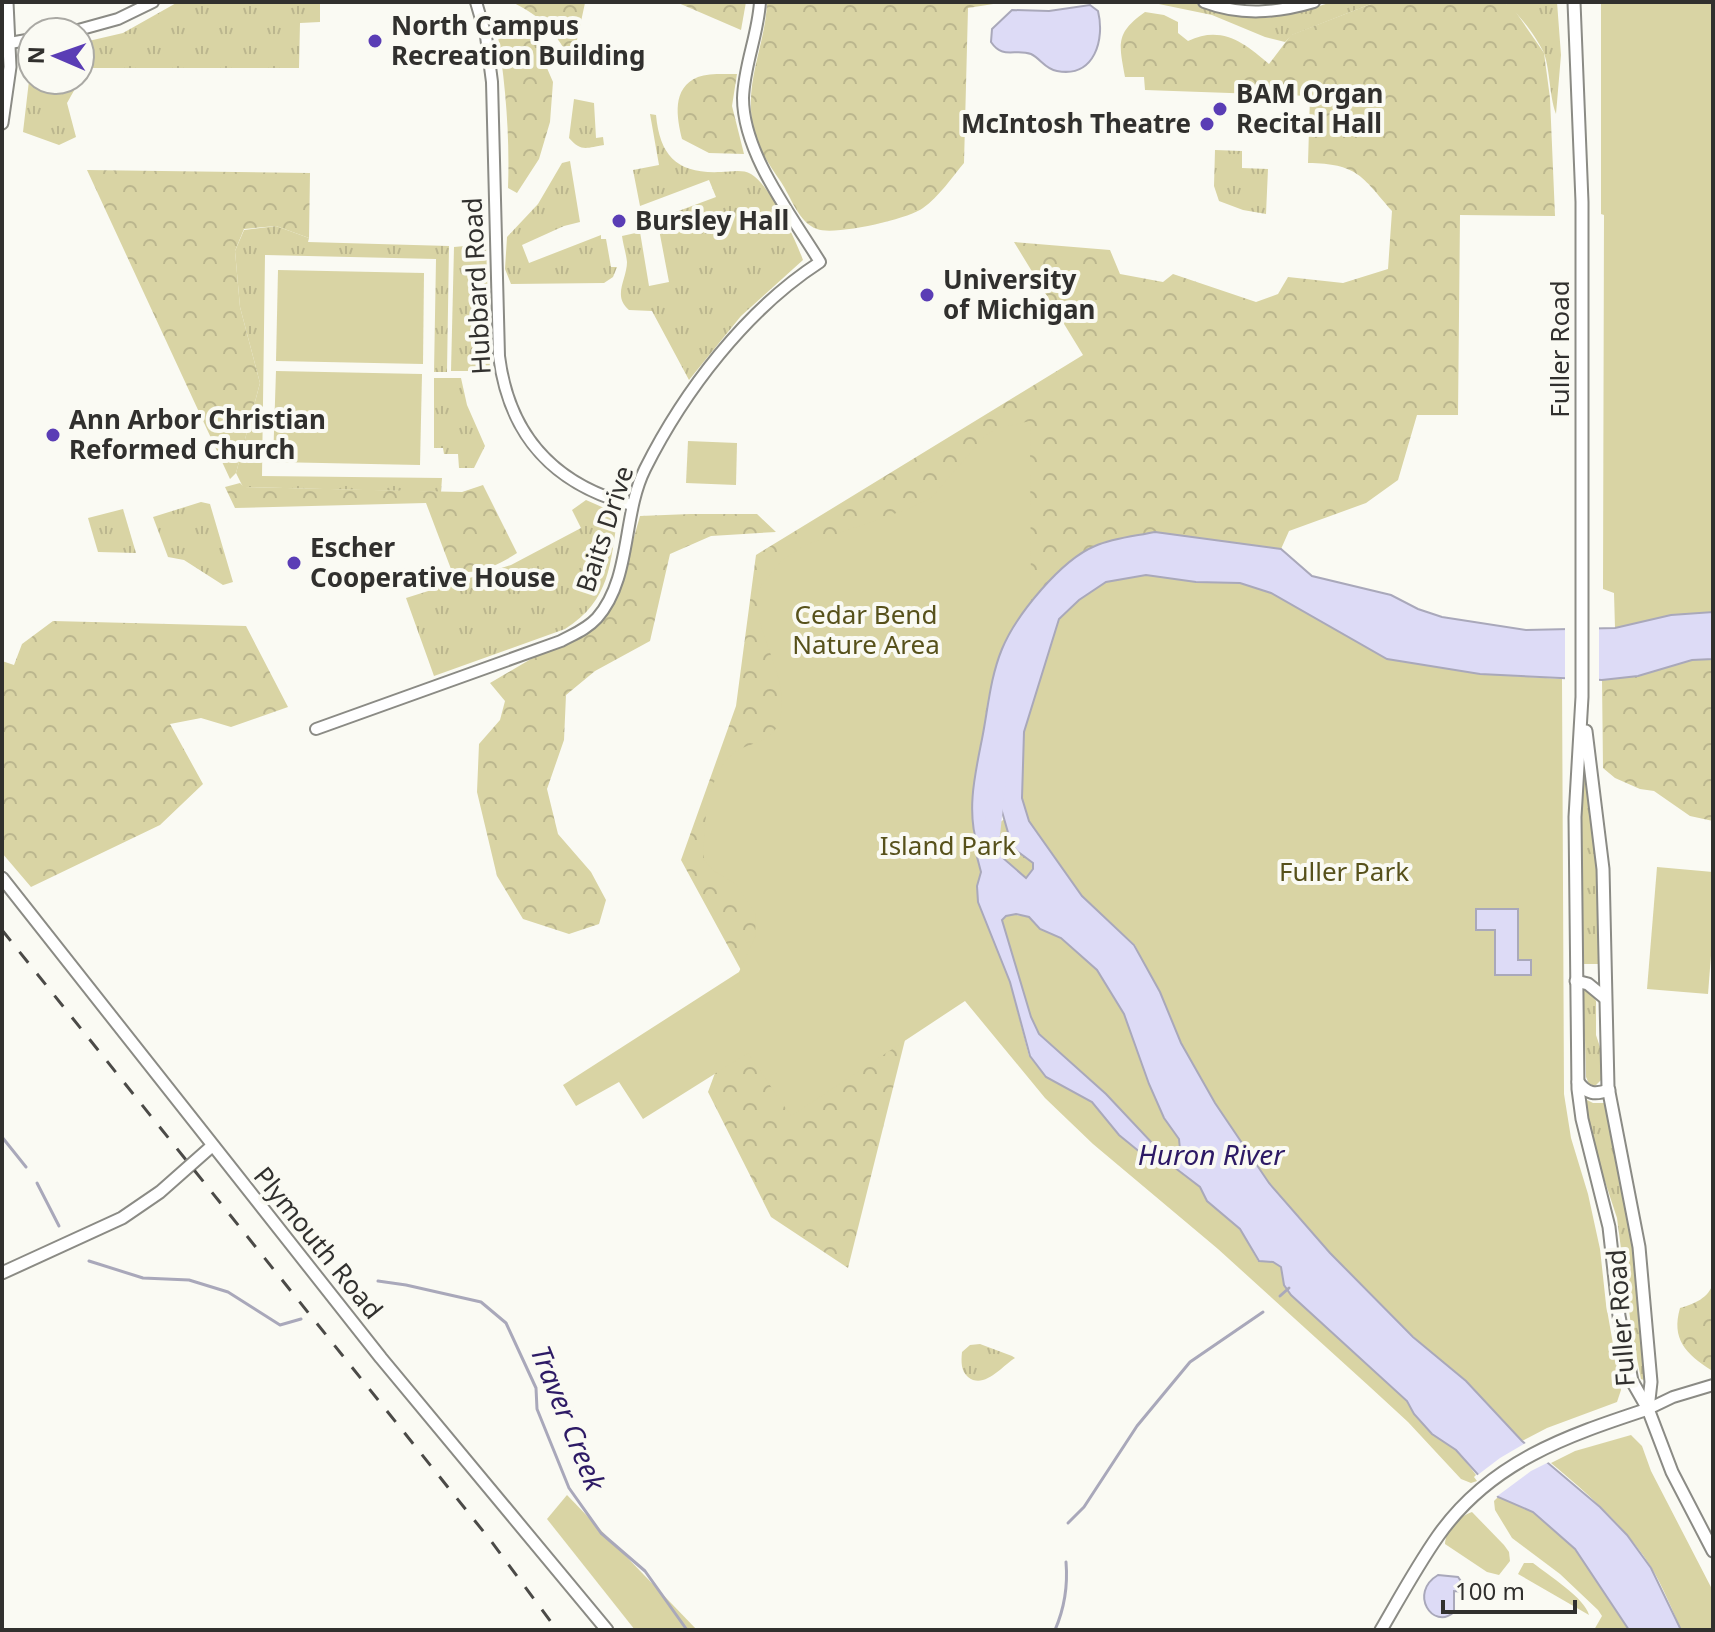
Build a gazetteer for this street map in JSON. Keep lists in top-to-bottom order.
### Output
{
  "streets": {
    "main road": ["Fuller Road", "Plymouth Road"],
    "street": ["Hubbard Road", "Baits Drive"]
  },
  "crossings": [
    ["Hubbard Road", "Baits Drive"]
  ],
  "water": ["Huron River", "Traver Creek"],
  "parks": ["Cedar Bend Nature Area", "Island Park", "Fuller Park"],
  "places": [
    "North Campus Recreation Building",
    "BAM Organ Recital Hall",
    "McIntosh Theatre",
    "Bursley Hall",
    "University of Michigan",
    "Ann Arbor Christian Reformed Church",
    "Escher Cooperative House"
  ],
  "scale_bar": "100 m",
  "north": "left"
}
